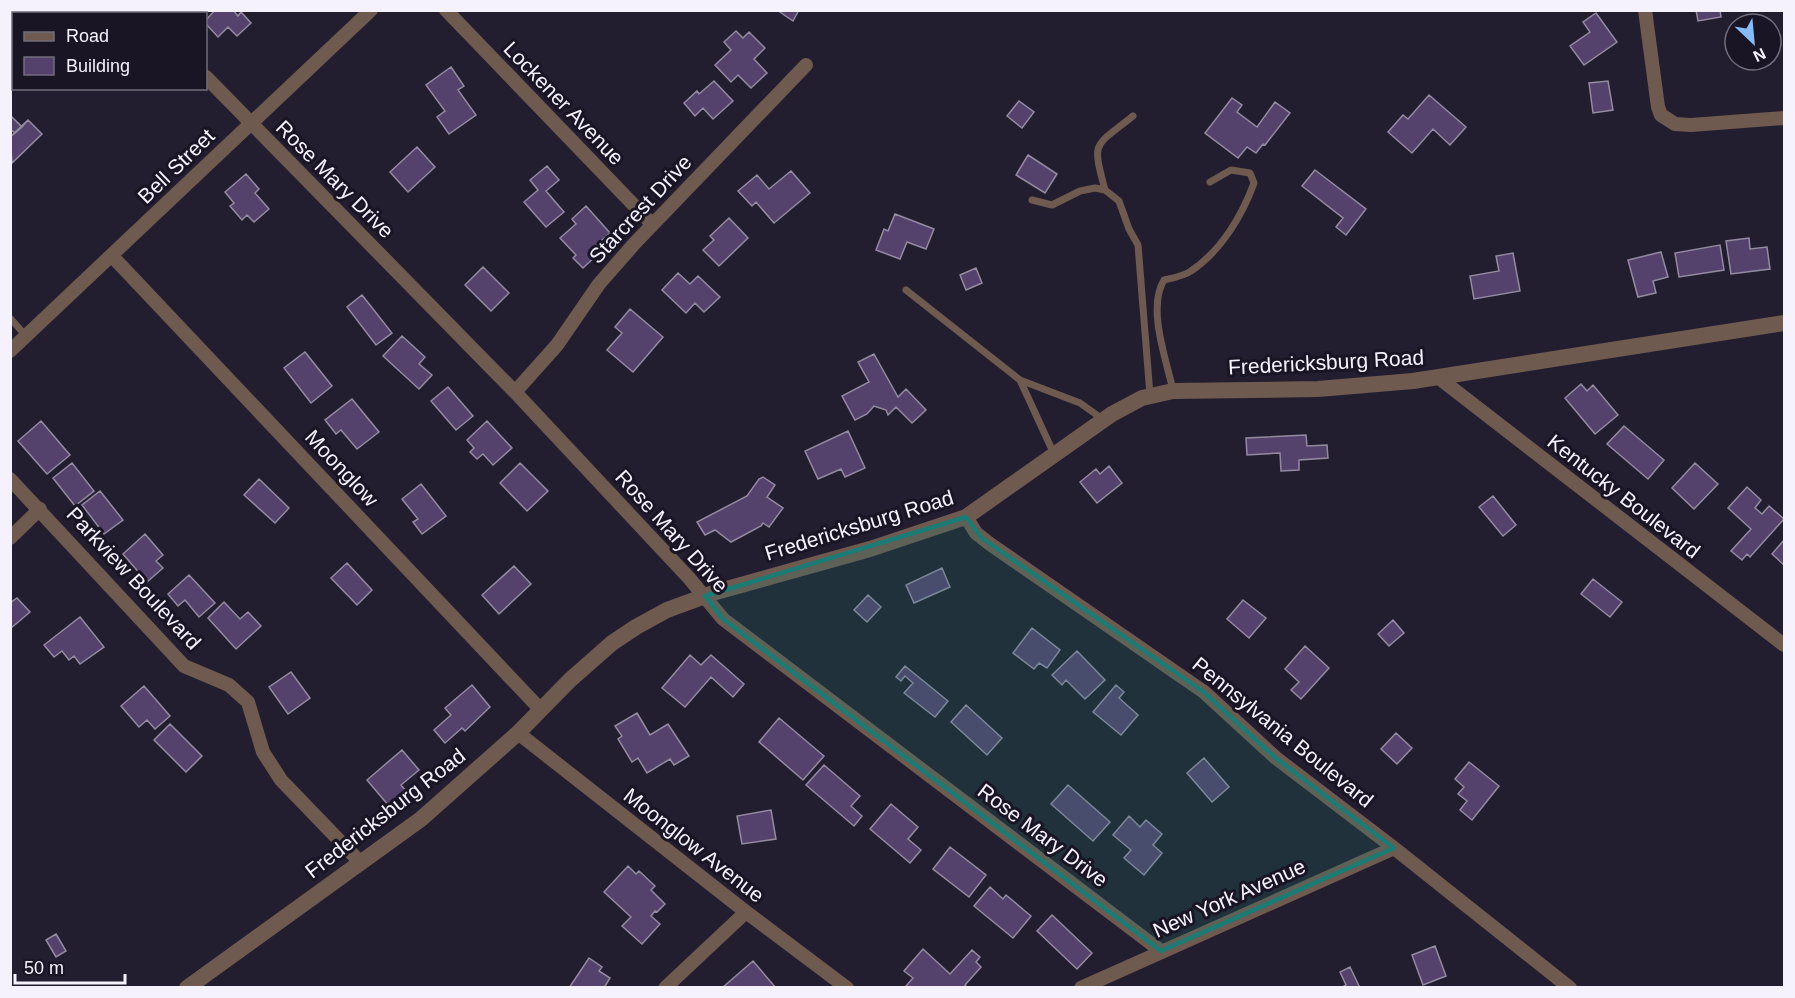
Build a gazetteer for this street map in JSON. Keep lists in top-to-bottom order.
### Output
{
  "streets": {
    "street": [
      "Lockener Avenue",
      "Bell Street",
      "Rose Mary Drive",
      "Starcrest Drive",
      "Fredericksburg Road",
      "Moonglow",
      "Kentucky Boulevard",
      "Parkview Boulevard",
      "Pennsylvania Boulevard",
      "Moonglow Avenue",
      "New York Avenue"
    ]
  },
  "crossings": [
    ["Lockener Avenue", "Starcrest Drive"],
    ["Bell Street", "Rose Mary Drive"],
    ["Bell Street", "Moonglow"],
    ["Rose Mary Drive", "Starcrest Drive"],
    ["Rose Mary Drive", "Fredericksburg Road"],
    ["Rose Mary Drive", "New York Avenue"],
    ["Fredericksburg Road", "Moonglow"],
    ["Fredericksburg Road", "Kentucky Boulevard"],
    ["Fredericksburg Road", "Parkview Boulevard"],
    ["Fredericksburg Road", "Pennsylvania Boulevard"],
    ["Fredericksburg Road", "Moonglow Avenue"],
    ["Pennsylvania Boulevard", "New York Avenue"]
  ],
  "legend": ["Road", "Building"],
  "scale_bar": "50 m",
  "north": "bottom right"
}
